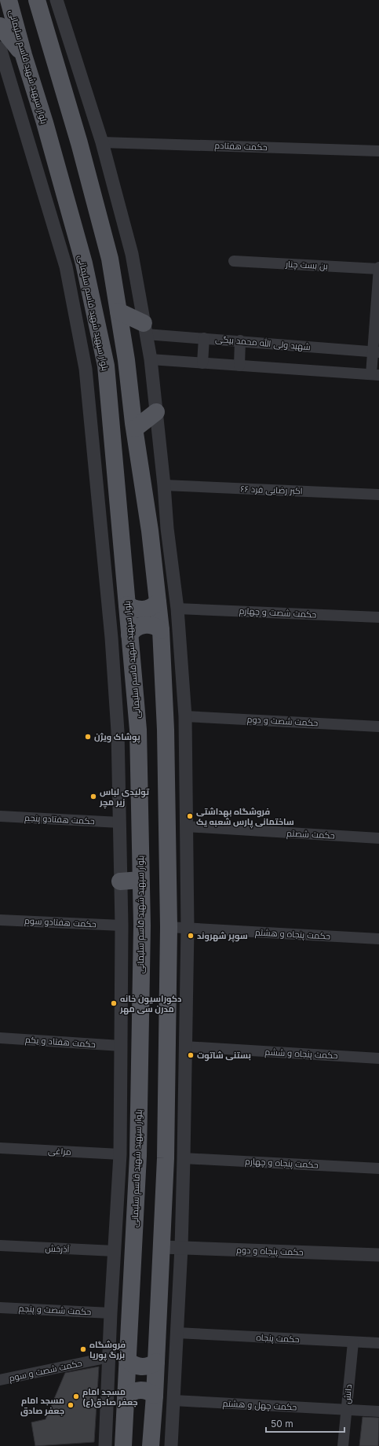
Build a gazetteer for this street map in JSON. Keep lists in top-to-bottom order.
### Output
{
  "streets": {
    "main road": ["بلوار سپهبد شهید قاسم سلیمانی"],
    "street": [
      "حکمت هفتادم",
      "بن بست چنار",
      "شهید ولی الله محمد بیگی",
      "۶۶ اکبر رضایی فرد",
      "حکمت شصت و چهارم",
      "حکمت شصت و دوم",
      "حکمت هفتادو پنجم",
      "حکمت شصتم",
      "حکمت هفتادو سوم",
      "حکمت پنجاه و هشتم",
      "حکمت هفتاد و یکم",
      "حکمت پنجاه و ششم",
      "مراغی",
      "حکمت پنجاه و چهارم",
      "آذرخش",
      "حکمت پنجاه و دوم",
      "حکمت شصت و پنجم",
      "حکمت پنجاه",
      "حکمت شصت و سوم",
      "دانش",
      "حکمت چهل و هشتم"
    ]
  },
  "crossings": [
    ["حکمت پنجاه", "دانش"],
    ["دانش", "حکمت چهل و هشتم"]
  ],
  "places": [
    "پوشاک ویژن",
    "تولیدی لباس زیر مچر",
    "فروشگاه بهداشتی ساختمانی پارس شعبه یک",
    "سوپر شهروند",
    "دکوراسیون خانه مدرن سی مهر",
    "بستنی شاتوت",
    "فروشگاه بزرگ پوریا",
    "مسجد امام جعفر صادق(ع)",
    "مسجد امام جعفر صادق"
  ],
  "scale_bar": "50 m"
}
